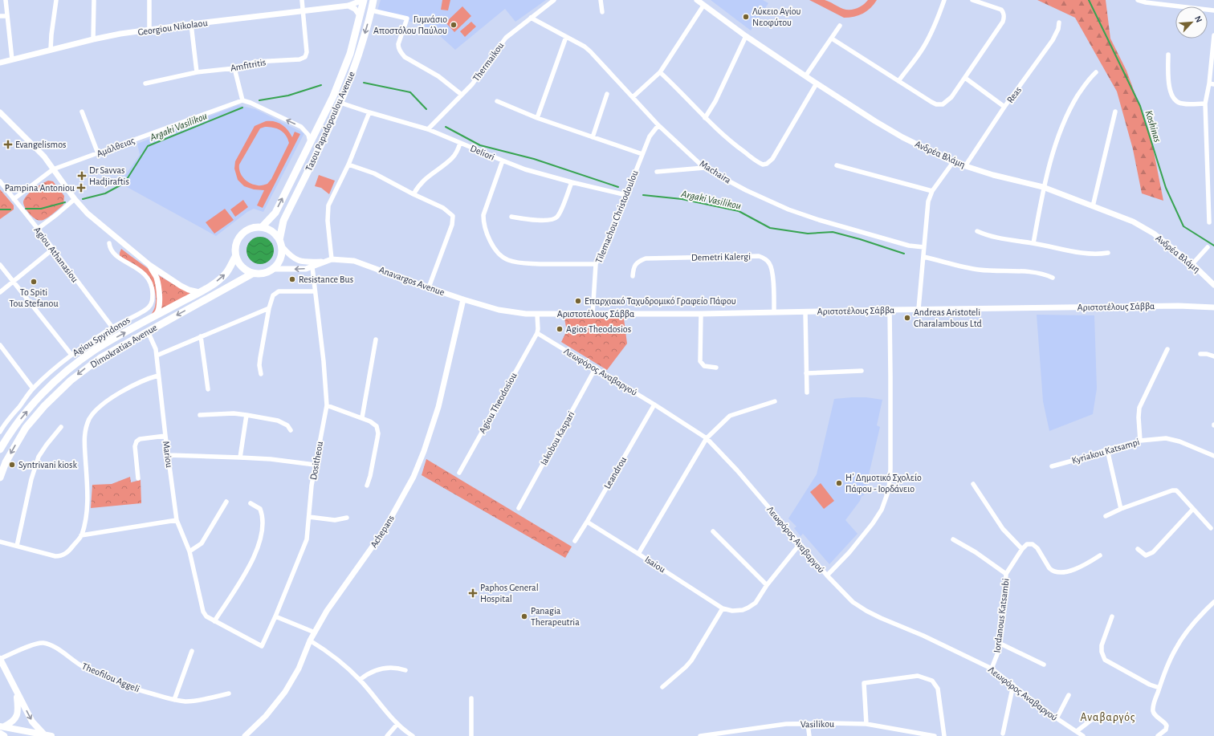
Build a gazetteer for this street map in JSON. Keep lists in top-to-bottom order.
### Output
{
  "streets": {
    "highway": ["Tasou Papadopoulou Avenue", "Dimokratias Avenue"],
    "street": [
      "Georgiou Nikolaou",
      "Thermaikou",
      "Amfitritis",
      "Reas",
      "Αμάλθειας",
      "Deliori",
      "Ανδρέα Βλάμη",
      "Machaira",
      "Tilemachou Christodoulou",
      "Agiou Athanasiou",
      "Demetri Kalergi",
      "Anavargos Avenue",
      "Αριστοτέλους Σάββα",
      "Agiou Spyridonos",
      "Λεωφόρος Αναβαργού",
      "Agiou Theodosiou",
      "Iakobou Kaspari",
      "Kyriakou Katsampi",
      "Mariou",
      "Dositheou",
      "Leandrou",
      "Achepans",
      "Isaiou",
      "Iordanous Katsambi",
      "Theofilou Aggeli",
      "Vasilikou"
    ]
  },
  "crossings": [
    ["Georgiou Nikolaou", "Amfitritis"],
    ["Georgiou Nikolaou", "Tasou Papadopoulou Avenue"],
    ["Thermaikou", "Deliori"],
    ["Thermaikou", "Machaira"],
    ["Reas", "Ανδρέα Βλάμη"],
    ["Tasou Papadopoulou Avenue", "Deliori"],
    ["Tasou Papadopoulou Avenue", "Anavargos Avenue"],
    ["Tasou Papadopoulou Avenue", "Dimokratias Avenue"],
    ["Αμάλθειας", "Agiou Athanasiou"],
    ["Deliori", "Tilemachou Christodoulou"],
    ["Machaira", "Tilemachou Christodoulou"],
    ["Tilemachou Christodoulou", "Αριστοτέλους Σάββα"],
    ["Agiou Athanasiou", "Agiou Spyridonos"],
    ["Demetri Kalergi", "Αριστοτέλους Σάββα"],
    ["Anavargos Avenue", "Αριστοτέλους Σάββα"],
    ["Anavargos Avenue", "Dimokratias Avenue"],
    ["Anavargos Avenue", "Dositheou"],
    ["Anavargos Avenue", "Achepans"],
    ["Dimokratias Avenue", "Mariou"],
    ["Λεωφόρος Αναβαργού", "Agiou Theodosiou"],
    ["Λεωφόρος Αναβαργού", "Iakobou Kaspari"],
    ["Λεωφόρος Αναβαργού", "Leandrou"],
    ["Λεωφόρος Αναβαργού", "Iordanous Katsambi"],
    ["Mariou", "Dositheou"],
    ["Leandrou", "Isaiou"]
  ],
  "districts": ["Αναβαργός"],
  "water": ["Argaki Vasilikou", "Koshinas"],
  "places": {
    "other": [
      "Λύκειο Αγίου Νεοφύτου",
      "Γυμνάσιο Αποστόλου Παύλου",
      "Resistance Bus",
      "To Spiti Tou Stefanou",
      "Επαρχιακό Ταχυδρομικό Γραφείο Πάφου",
      "Andreas Aristoteli Charalambous Ltd",
      "Agios Theodosios",
      "Syntrivani kiosk",
      "Η΄ Δημοτικό Σχολείο Πάφου - Ιορδάνειο",
      "Panagia Therapeutria"
    ],
    "health": [
      "Evangelismos",
      "Dr Savvas Hadjiraftis",
      "Pampina Antoniou",
      "Paphos General Hospital"
    ]
  },
  "north": "top right"
}
